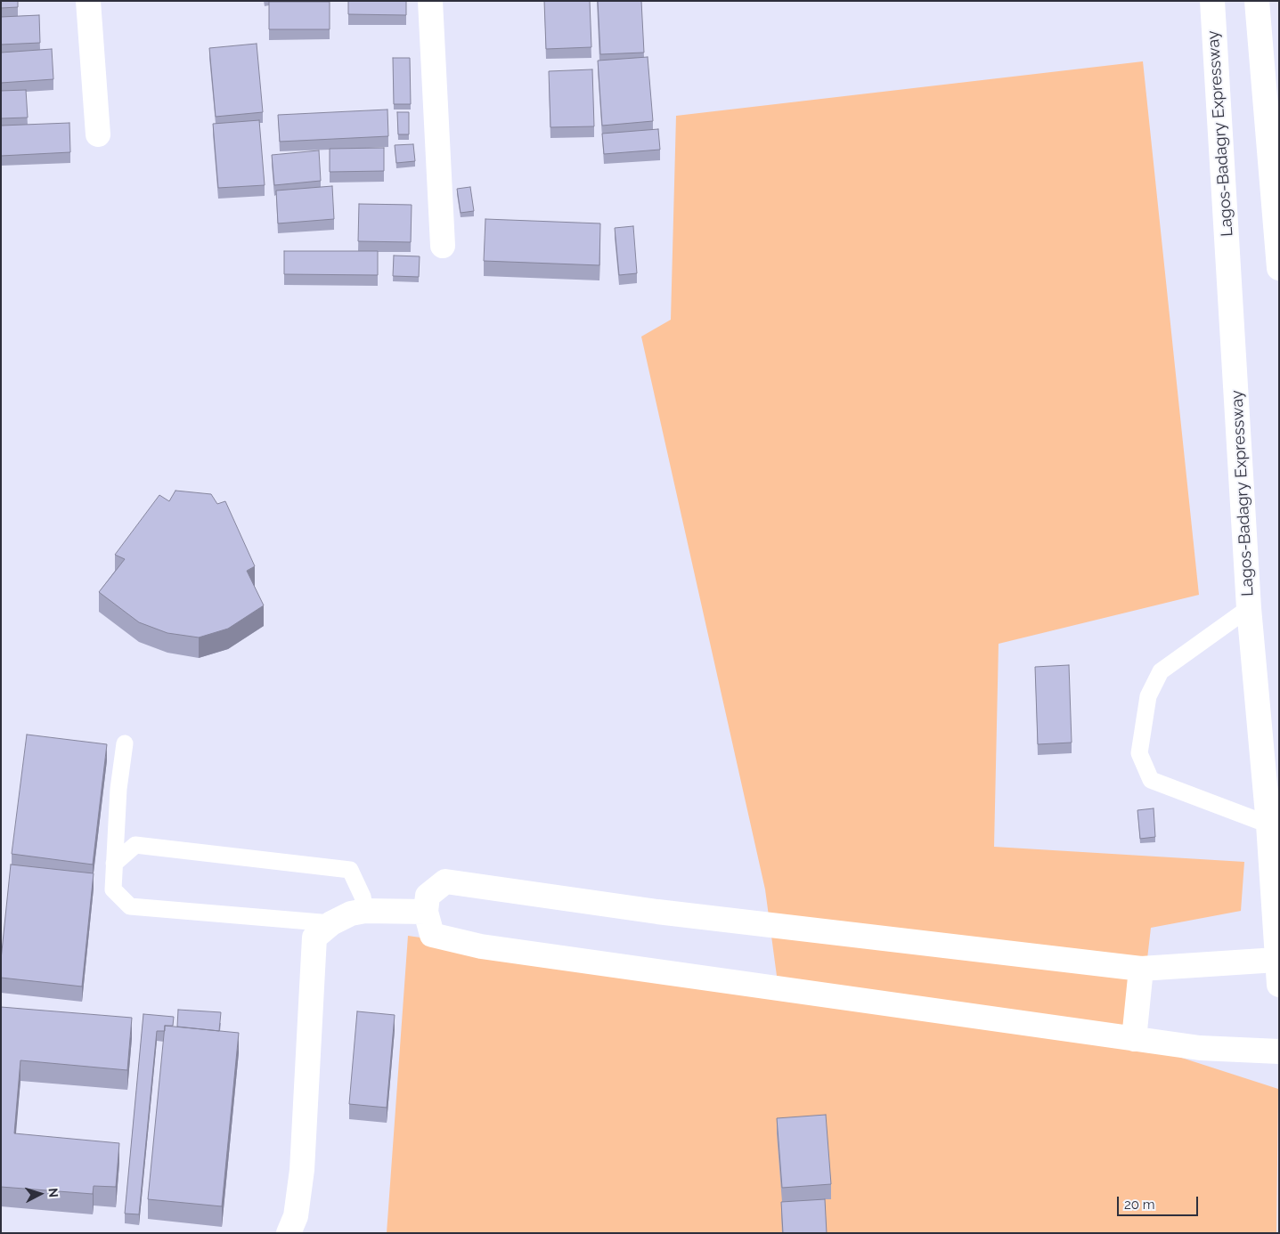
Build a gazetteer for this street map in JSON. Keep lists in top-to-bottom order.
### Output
{
  "streets": {
    "main road": ["Lagos-Badagry Expressway"]
  },
  "scale_bar": "20 m",
  "north": "right"
}
